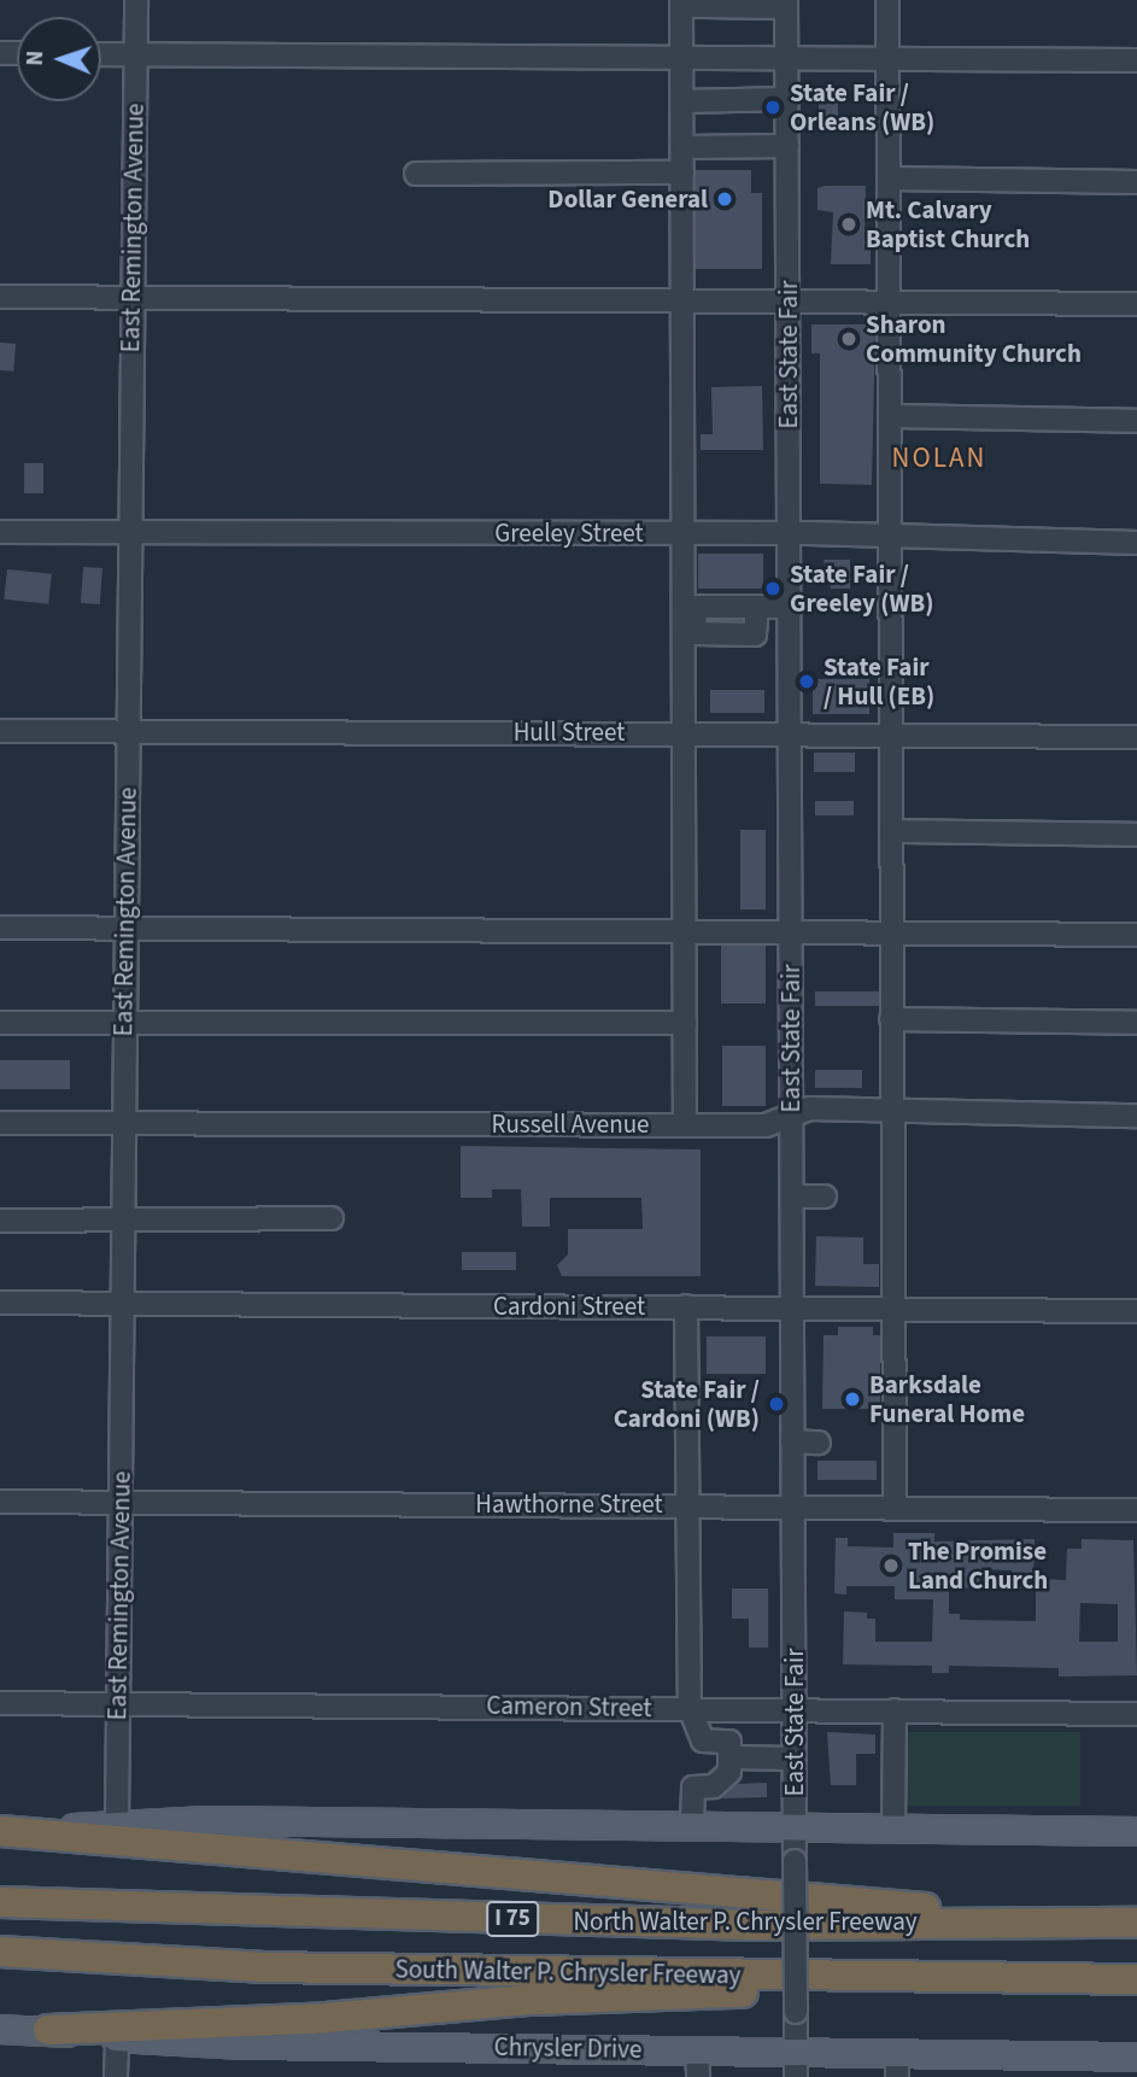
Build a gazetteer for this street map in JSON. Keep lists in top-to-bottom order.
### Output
{
  "streets": {
    "highway": ["I 75", "North Walter P. Chrysler Freeway", "South Walter P. Chrysler Freeway"],
    "main road": ["Chrysler Drive"],
    "street": [
      "East Remington Avenue",
      "East State Fair",
      "Greeley Street",
      "Hull Street",
      "Russell Avenue",
      "Cardoni Street",
      "Hawthorne Street",
      "Cameron Street"
    ]
  },
  "crossings": [
    ["East Remington Avenue", "Greeley Street"],
    ["East Remington Avenue", "Hull Street"],
    ["East Remington Avenue", "Russell Avenue"],
    ["East Remington Avenue", "Cardoni Street"],
    ["East Remington Avenue", "Hawthorne Street"],
    ["East Remington Avenue", "Cameron Street"],
    ["East State Fair", "Greeley Street"],
    ["East State Fair", "Hull Street"],
    ["East State Fair", "Russell Avenue"],
    ["East State Fair", "Cardoni Street"],
    ["East State Fair", "Hawthorne Street"],
    ["East State Fair", "Cameron Street"],
    ["East State Fair", "Chrysler Drive"]
  ],
  "districts": ["NOLAN"],
  "places": [
    "State Fair / Orleans (WB)",
    "Dollar General",
    "Mt. Calvary Baptist Church",
    "Sharon Community Church",
    "State Fair / Greeley (WB)",
    "State Fair / Hull (EB)",
    "Barksdale Funeral Home",
    "State Fair / Cardoni (WB)",
    "The Promise Land Church"
  ],
  "north": "left"
}
